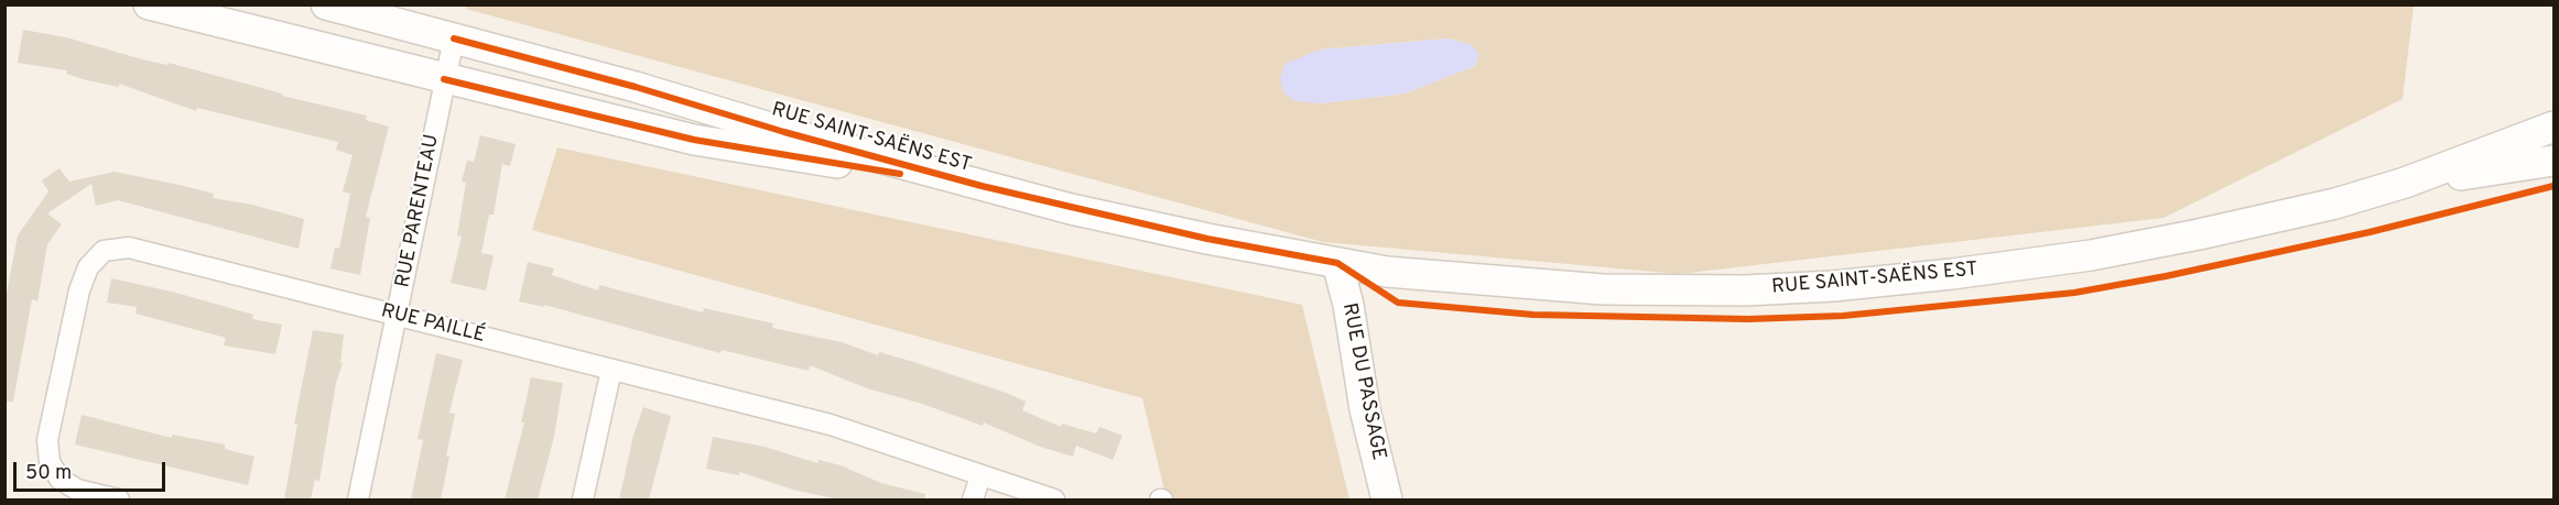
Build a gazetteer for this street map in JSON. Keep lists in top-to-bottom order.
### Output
{
  "streets": {
    "main road": ["RUE SAINT-SAËNS EST", "RUE DU PASSAGE"],
    "street": ["RUE PARENTEAU", "RUE PAILLÉ"]
  },
  "crossings": [
    ["RUE SAINT-SAËNS EST", "RUE PARENTEAU"],
    ["RUE SAINT-SAËNS EST", "RUE DU PASSAGE"],
    ["RUE PARENTEAU", "RUE PAILLÉ"]
  ],
  "scale_bar": "50 m"
}
